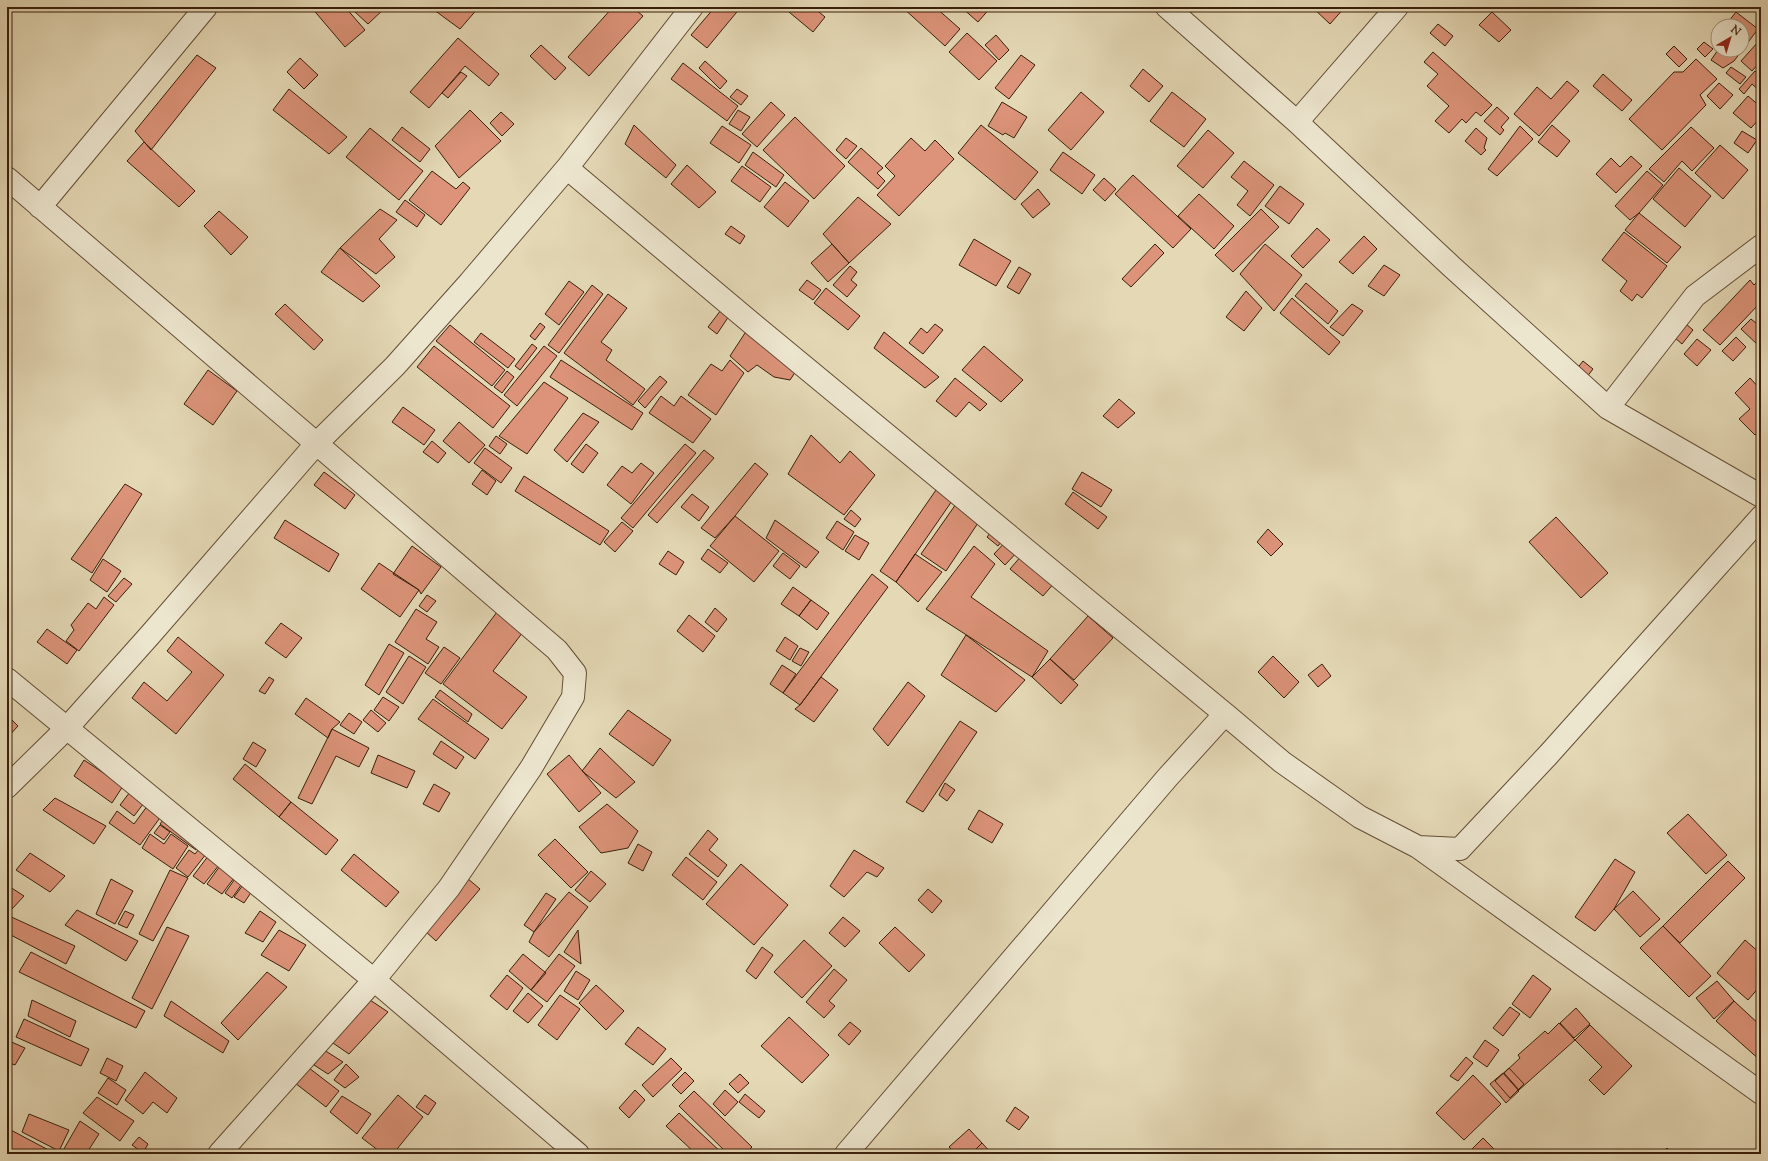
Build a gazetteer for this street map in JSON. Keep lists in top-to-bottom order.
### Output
{
  "north": "top right"
}
